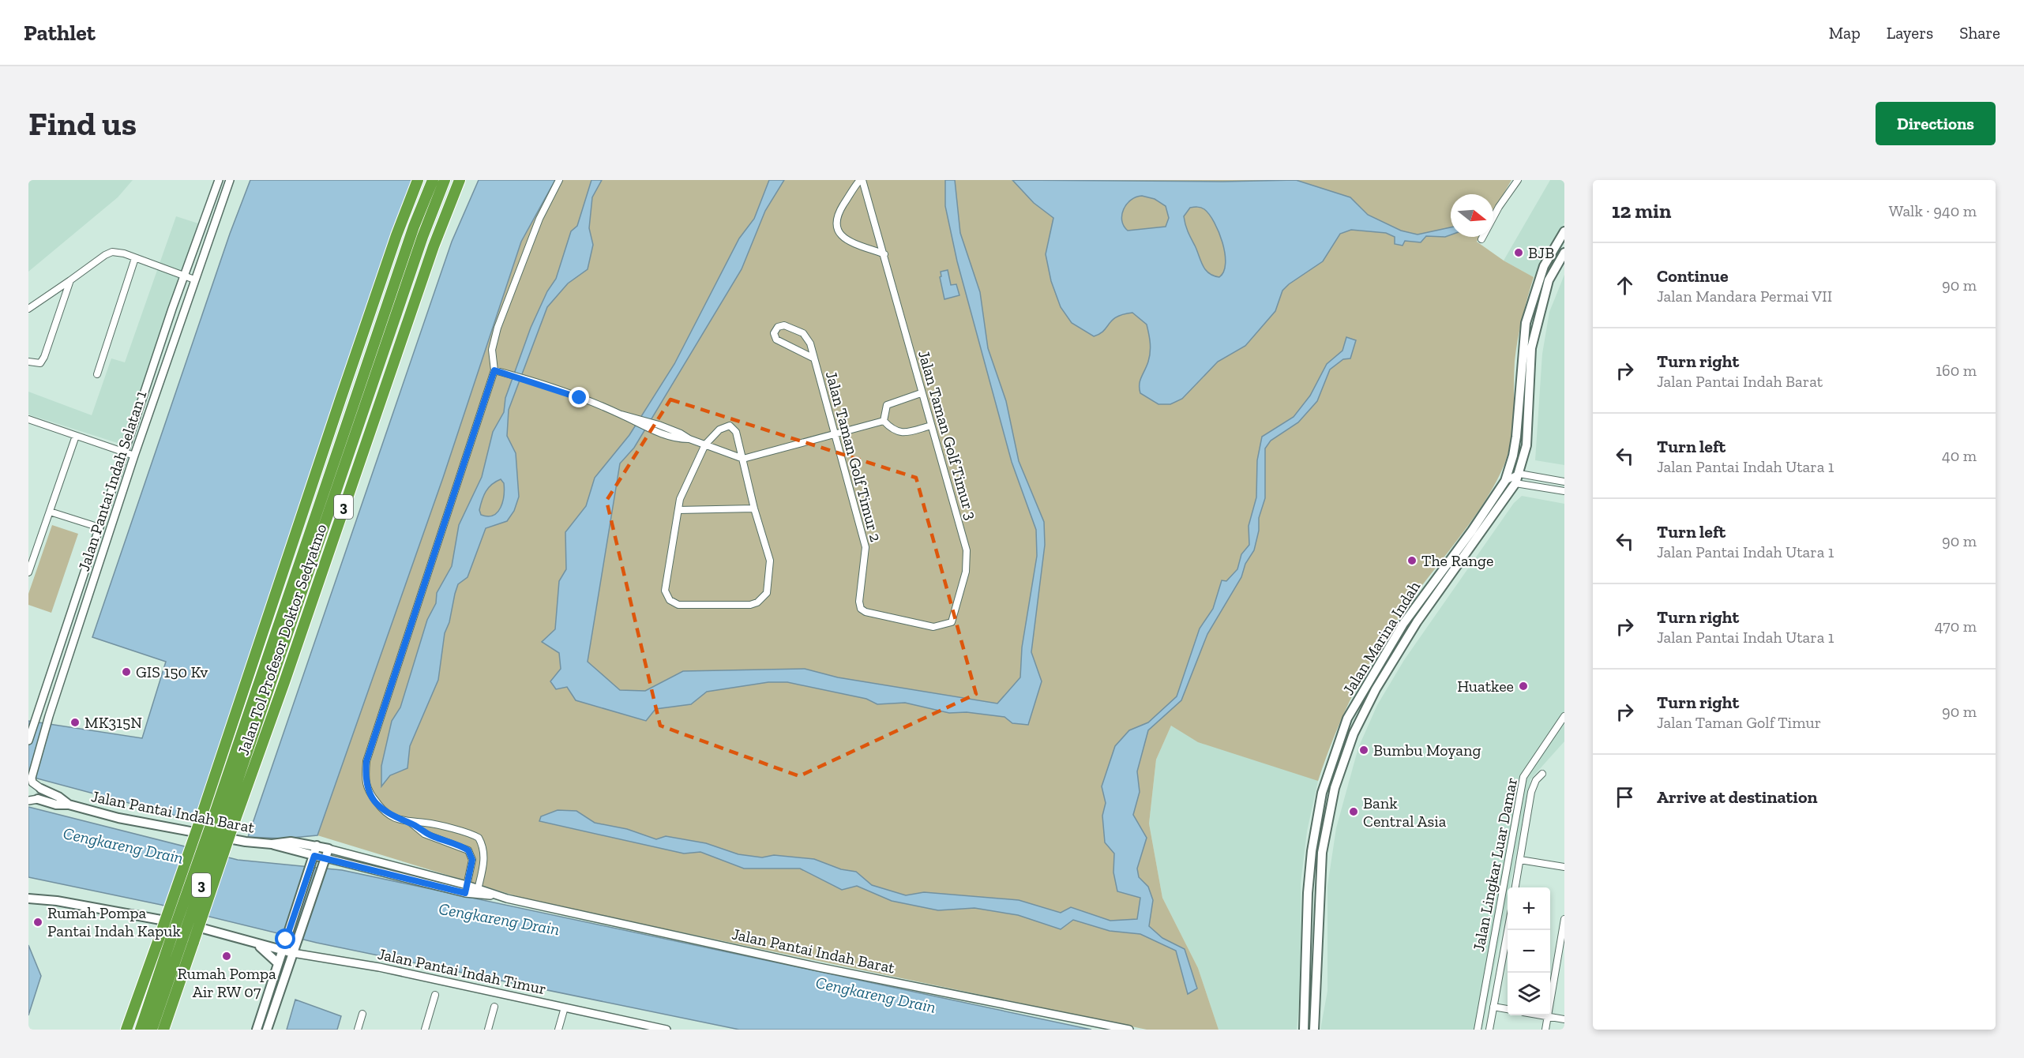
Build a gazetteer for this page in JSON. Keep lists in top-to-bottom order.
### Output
{
  "streets": {
    "highway": ["3", "Jalan Tol Profesor Doktor Sedyatmo"],
    "main road": ["Jalan Marina Indah", "Jalan Pantai Indah Barat", "Jalan Pantai Indah Timur"],
    "street": [
      "Jalan Taman Golf Timur 3",
      "Jalan Taman Golf Timur 2",
      "Jalan Pantai Indah Selatan 1",
      "Jalan Lingkar Luar Damar"
    ]
  },
  "crossings": [
    ["Jalan Taman Golf Timur 3", "Jalan Taman Golf Timur 2"],
    ["Jalan Pantai Indah Selatan 1", "Jalan Pantai Indah Barat"]
  ],
  "water": ["Cengkareng Drain"],
  "places": [
    "BJB",
    "The Range",
    "GIS 150 Kv",
    "Huatkee",
    "MK315N",
    "Bumbu Moyang",
    "Bank Central Asia",
    "Rumah Pompa Pantai Indah Kapuk",
    "Rumah Pompa Air RW 07"
  ],
  "north": "right",
  "page": {
    "header": "Pathlet",
    "nav": ["Map", "Layers", "Share"],
    "buttons": "Directions",
    "title": "Find us",
    "heading": ["12 min", "Walk · 940 m"],
    "list": [
      ["Continue", "Jalan Mandara Permai VII", "90 m"],
      ["Turn right", "Jalan Pantai Indah Barat", "160 m"],
      ["Turn left", "Jalan Pantai Indah Utara 1", "40 m"],
      ["Turn left", "Jalan Pantai Indah Utara 1", "90 m"],
      ["Turn right", "Jalan Pantai Indah Utara 1", "470 m"],
      ["Turn right", "Jalan Taman Golf Timur", "90 m"],
      "Arrive at destination"
    ],
    "map_buttons": ["+", "−"]
  }
}
